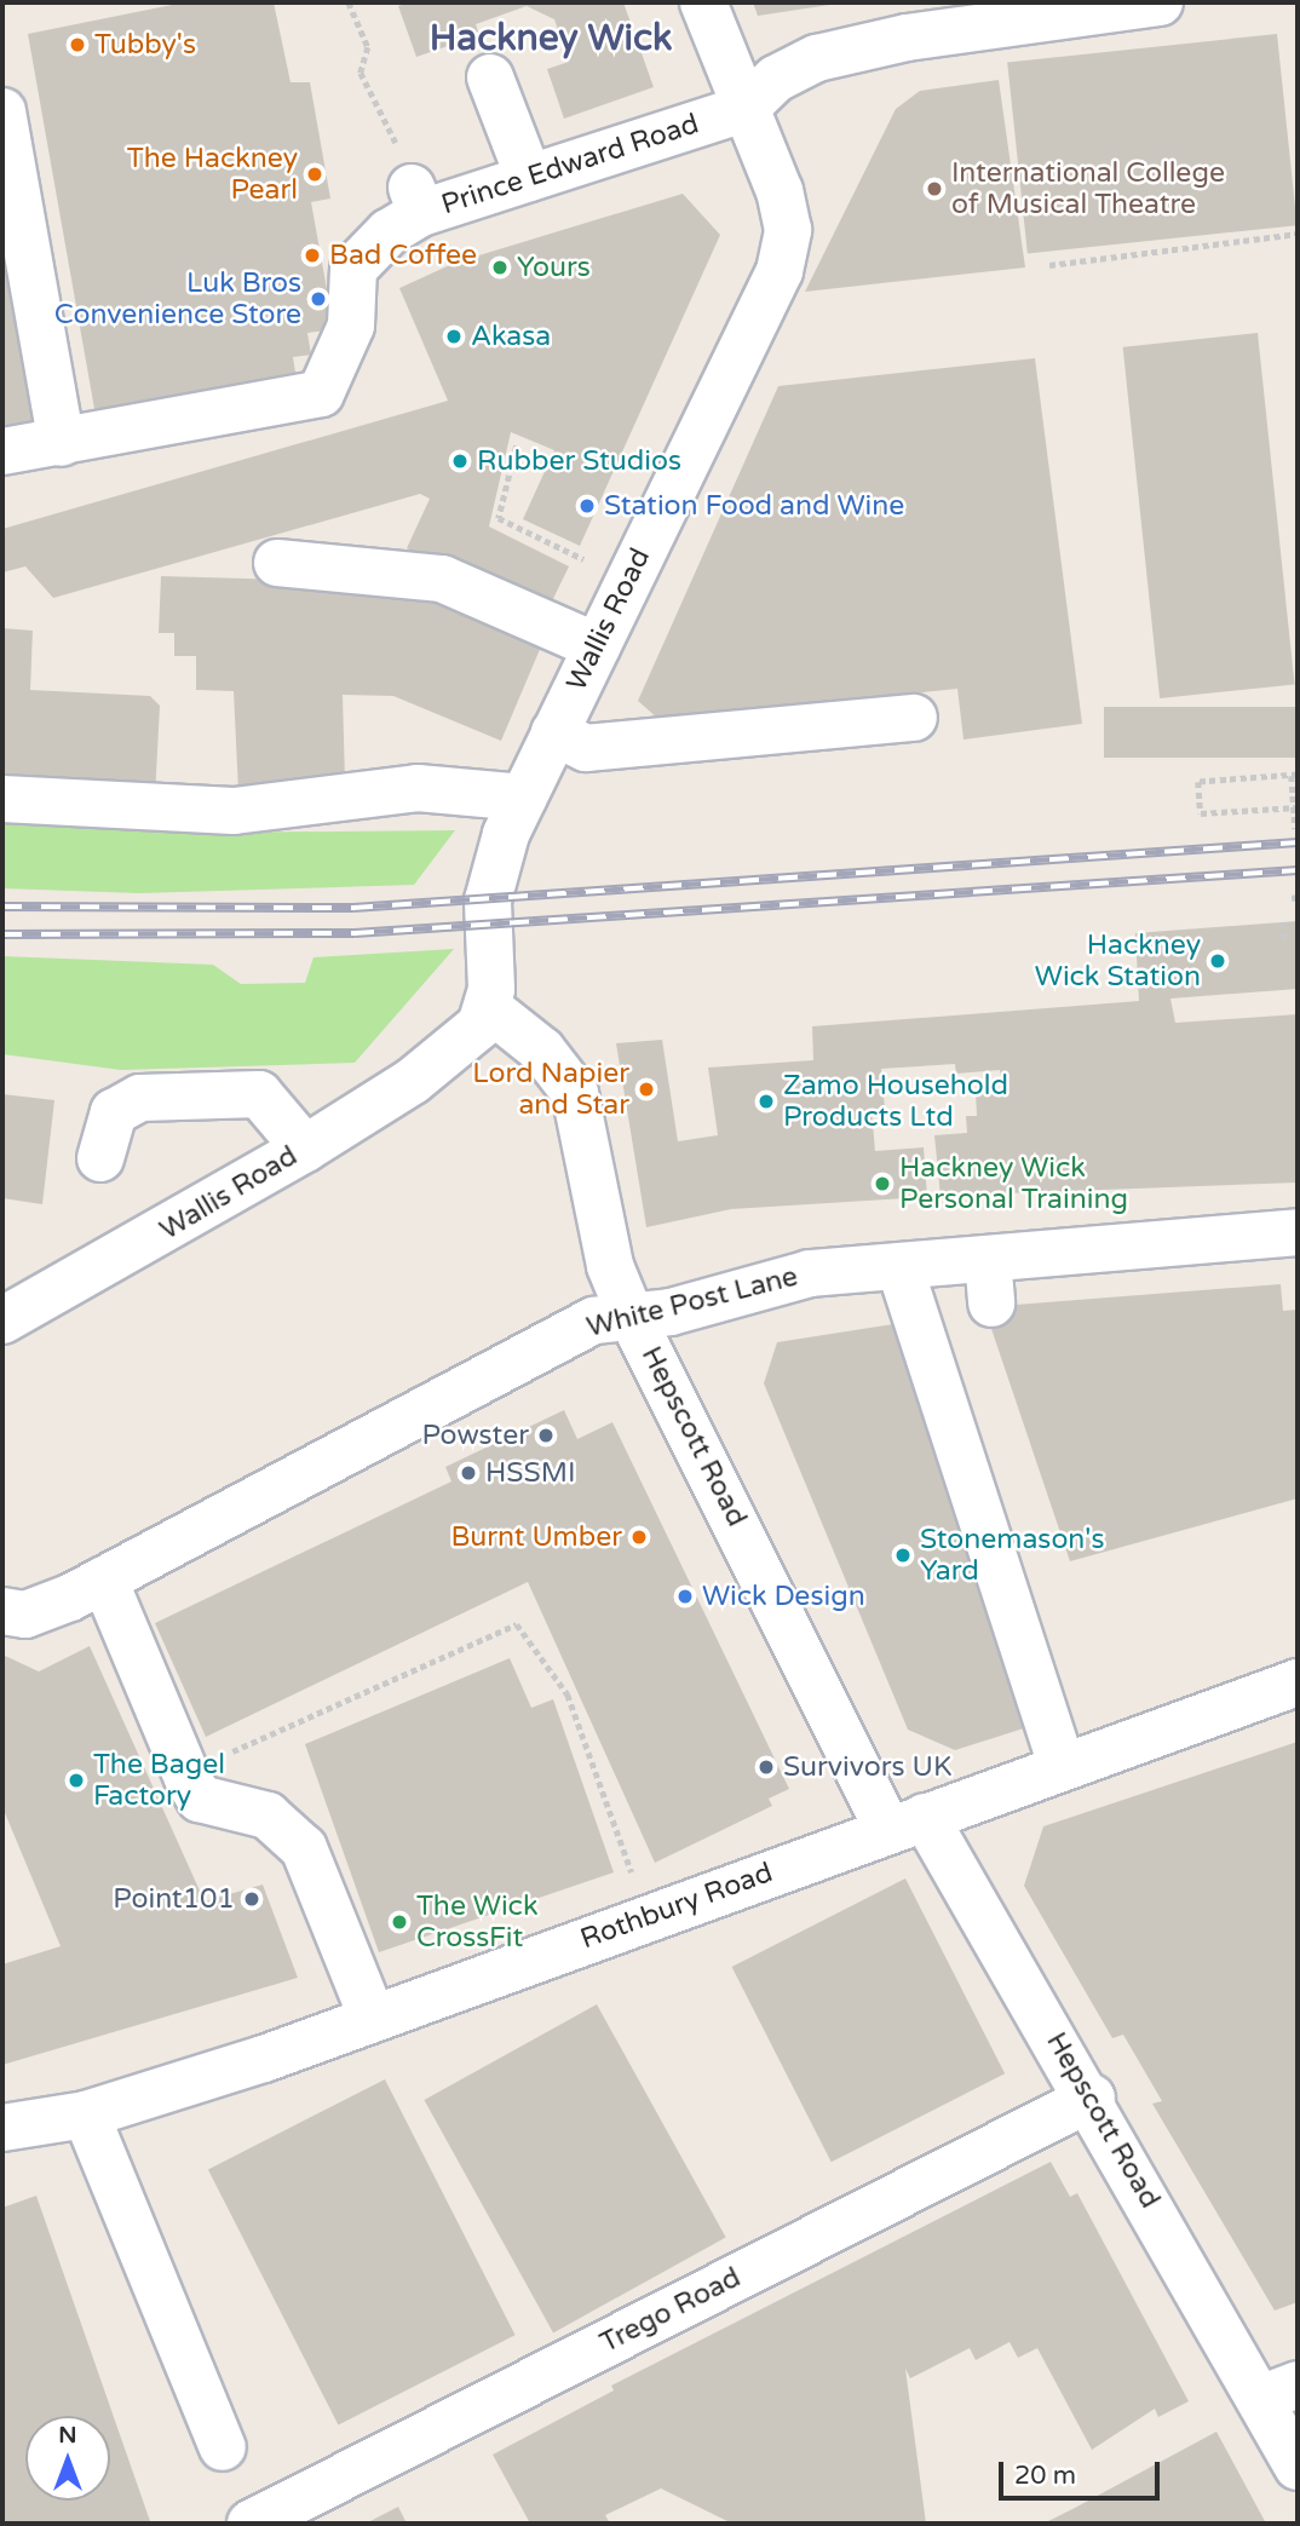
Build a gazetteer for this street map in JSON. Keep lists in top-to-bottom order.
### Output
{
  "streets": {
    "street": [
      "Prince Edward Road",
      "Wallis Road",
      "White Post Lane",
      "Hepscott Road",
      "Rothbury Road",
      "Trego Road"
    ]
  },
  "crossings": [
    ["Prince Edward Road", "Wallis Road"],
    ["Wallis Road", "Hepscott Road"],
    ["White Post Lane", "Hepscott Road"],
    ["Hepscott Road", "Rothbury Road"],
    ["Hepscott Road", "Trego Road"]
  ],
  "districts": ["Hackney Wick"],
  "places": [
    "Tubby's",
    "The Hackney Pearl",
    "International College of Musical Theatre",
    "Bad Coffee",
    "Yours",
    "Luk Bros Convenience Store",
    "Akasa",
    "Rubber Studios",
    "Station Food and Wine",
    "Hackney Wick Station",
    "Lord Napier and Star",
    "Zamo Household Products Ltd",
    "Hackney Wick Personal Training",
    "Powster",
    "HSSMI",
    "Burnt Umber",
    "Stonemason's Yard",
    "Wick Design",
    "Survivors UK",
    "The Bagel Factory",
    "Point101",
    "The Wick CrossFit"
  ],
  "scale_bar": "20 m",
  "north": "top"
}
